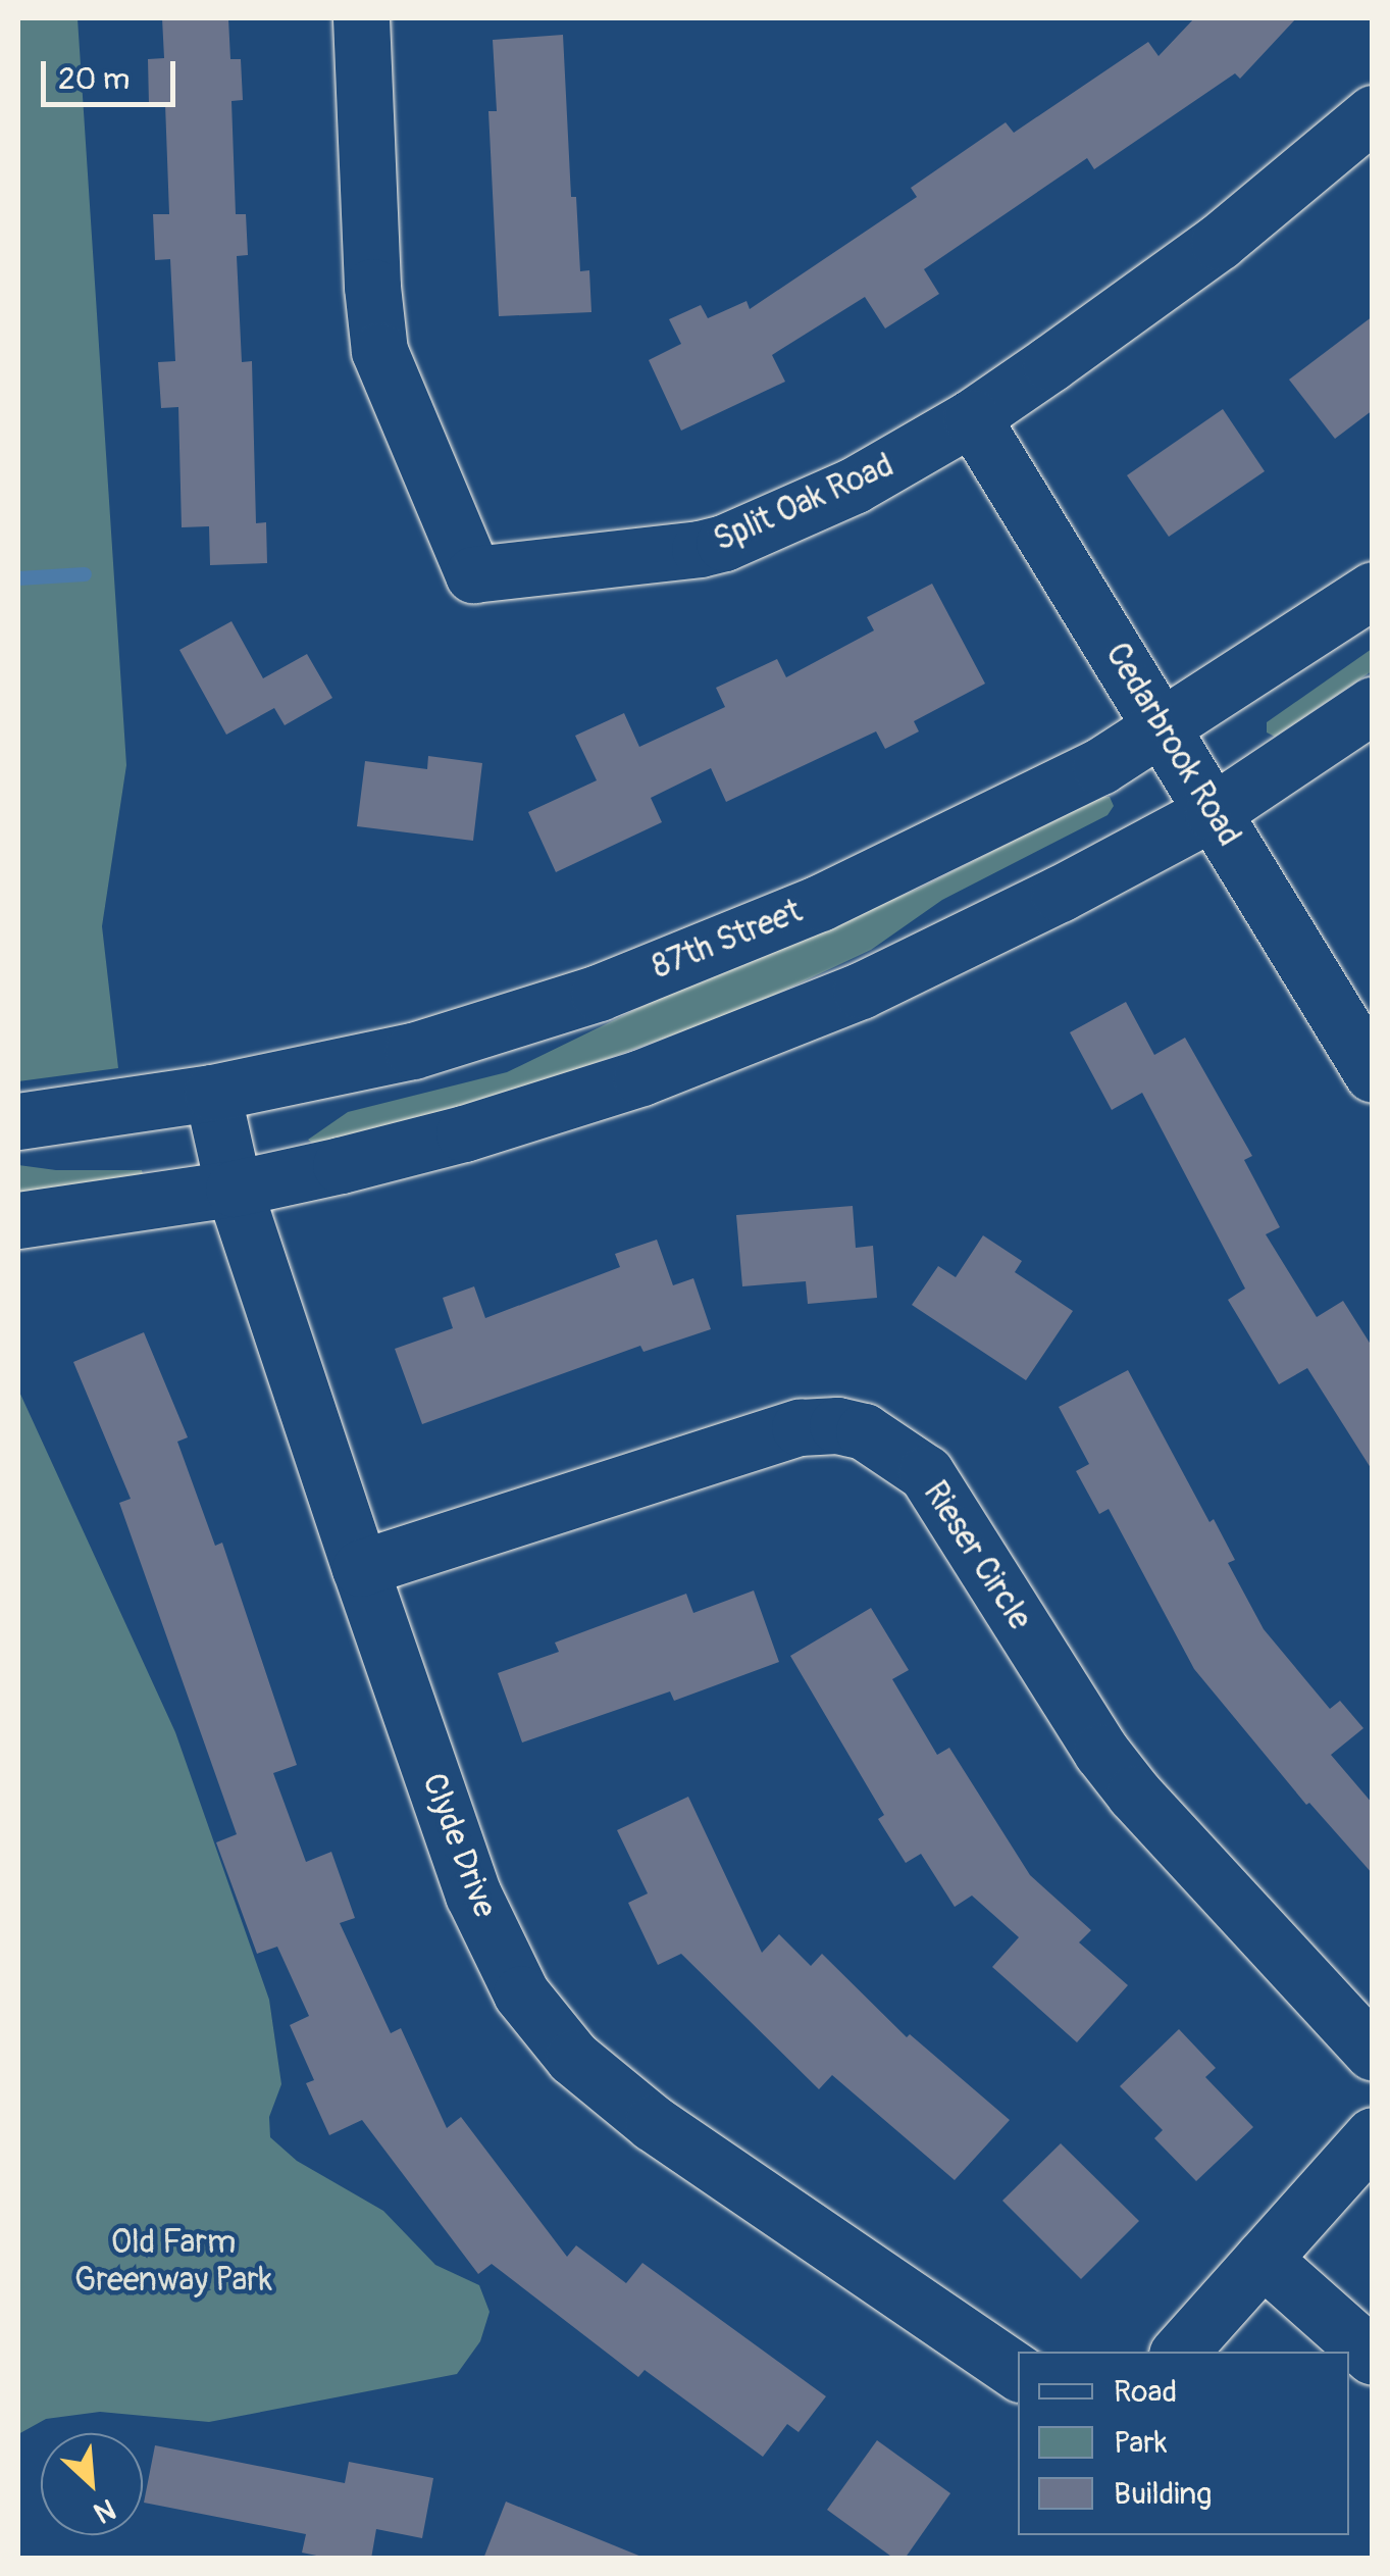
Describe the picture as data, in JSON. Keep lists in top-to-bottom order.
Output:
{
  "streets": {
    "street": [
      "Split Oak Road",
      "Cedarbrook Road",
      "87th Street",
      "Rieser Circle",
      "Clyde Drive"
    ]
  },
  "crossings": [
    ["Split Oak Road", "Cedarbrook Road"],
    ["Cedarbrook Road", "87th Street"],
    ["87th Street", "Clyde Drive"],
    ["Rieser Circle", "Clyde Drive"]
  ],
  "parks": ["Old Farm Greenway Park"],
  "legend": ["Road", "Park", "Building"],
  "scale_bar": "20 m",
  "north": "bottom right"
}
